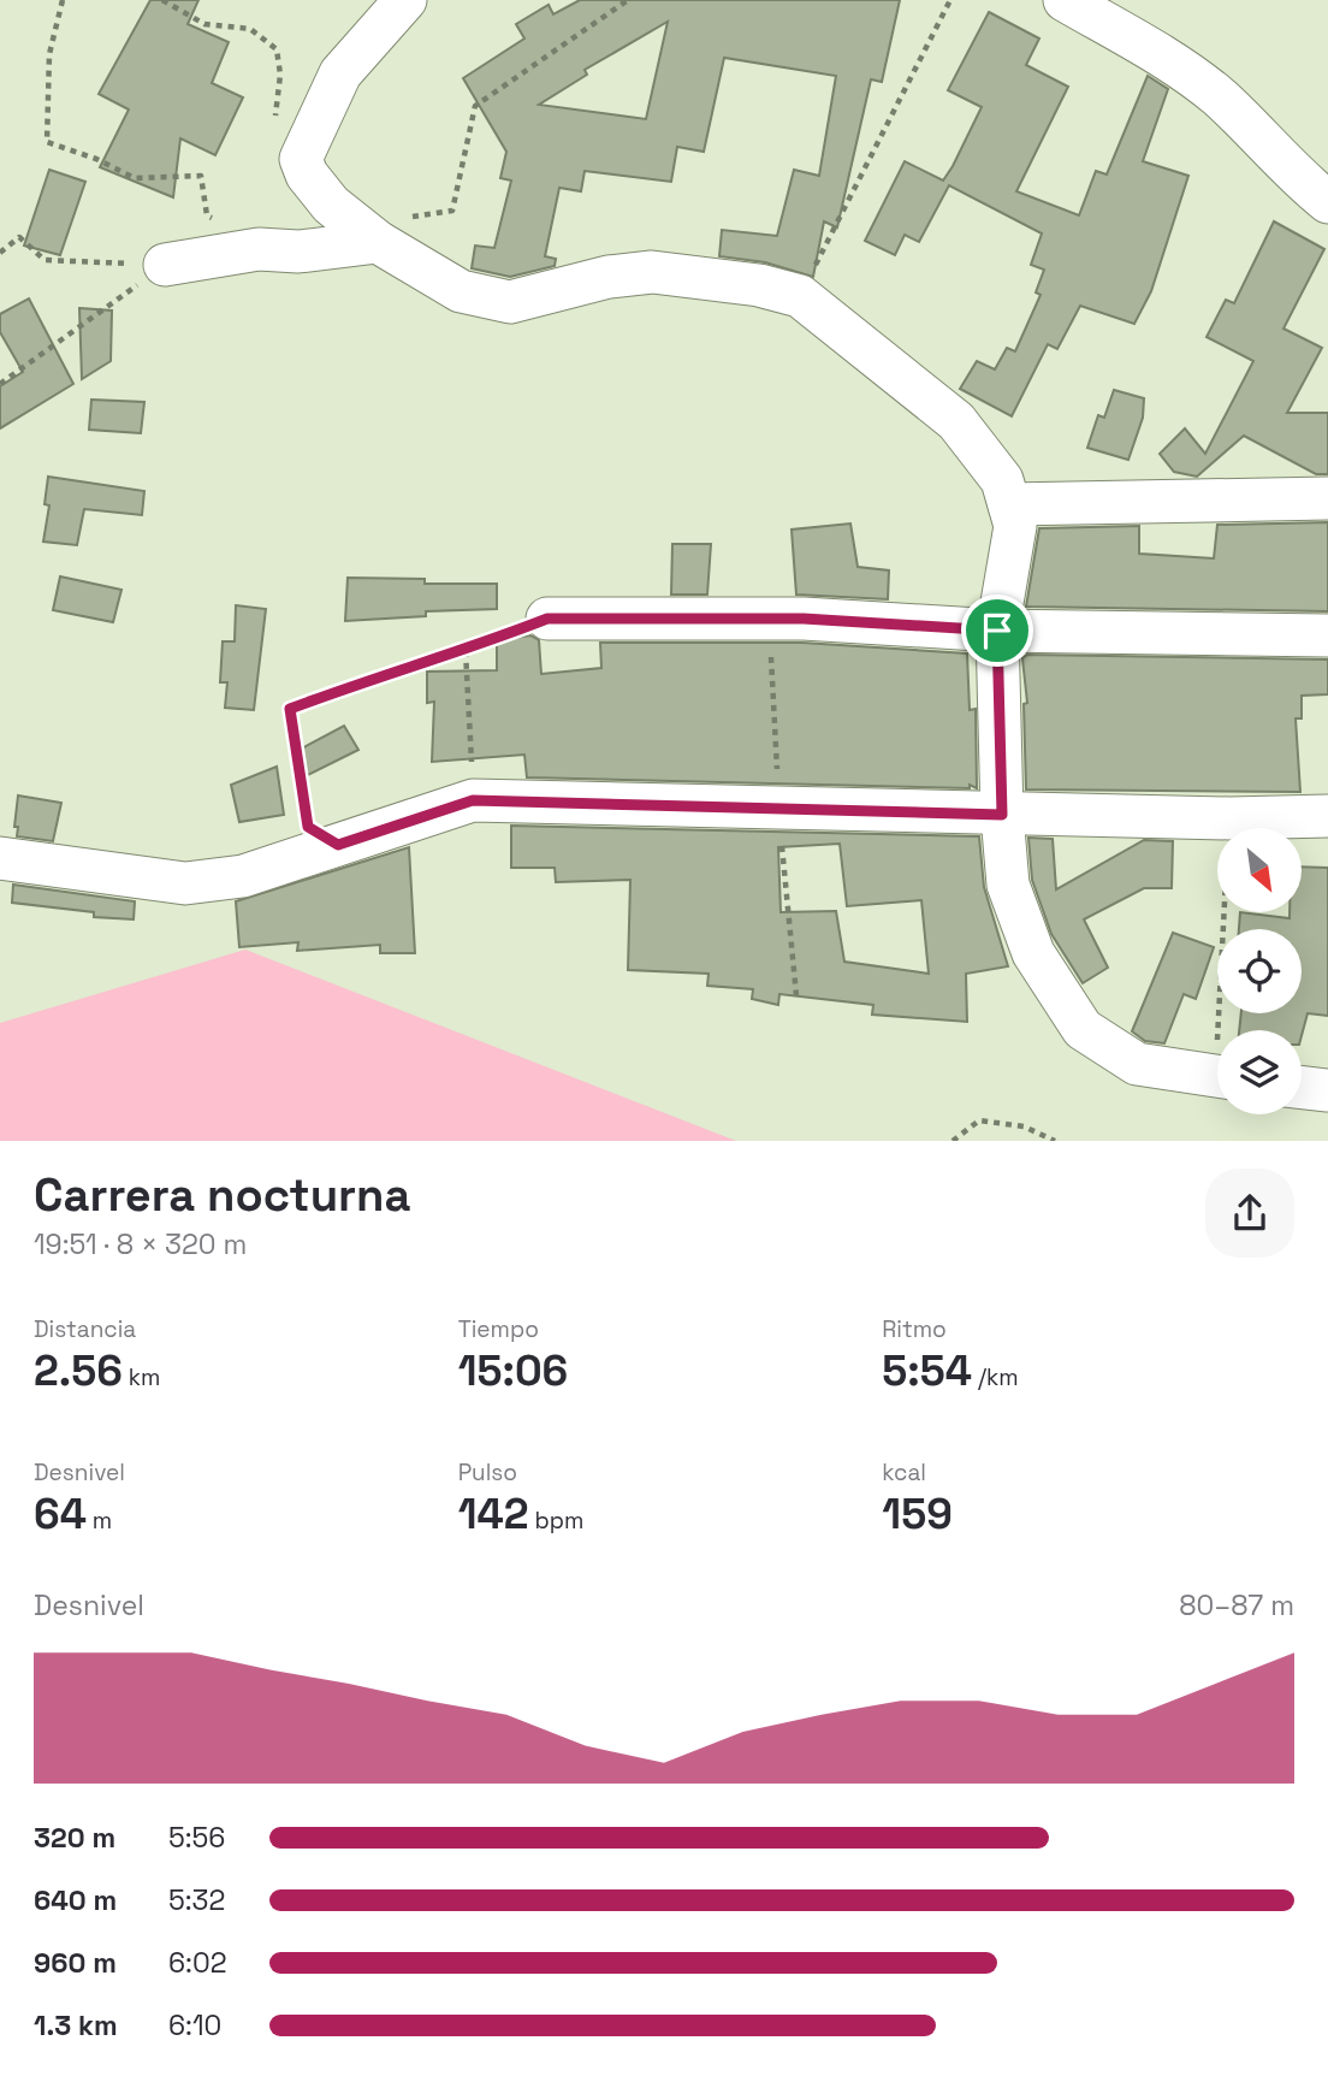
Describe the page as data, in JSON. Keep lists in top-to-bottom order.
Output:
{
  "north": "bottom right",
  "page": {
    "heading": ["Carrera nocturna", "19:51 · 8 × 320 m"],
    "stats": [
      ["Distancia", "2.56 km"],
      ["Tiempo", "15:06"],
      ["Ritmo", "5:54 /km"],
      ["Desnivel", "64 m"],
      ["Pulso", "142 bpm"],
      ["kcal", "159"]
    ],
    "chart": ["Desnivel", "80–87 m"],
    "list": [
      {
        "name": "320 m",
        "note": "5:56"
      },
      {
        "name": "640 m",
        "note": "5:32"
      },
      {
        "name": "960 m",
        "note": "6:02"
      },
      {
        "name": "1.3 km",
        "note": "6:10"
      }
    ]
  }
}
